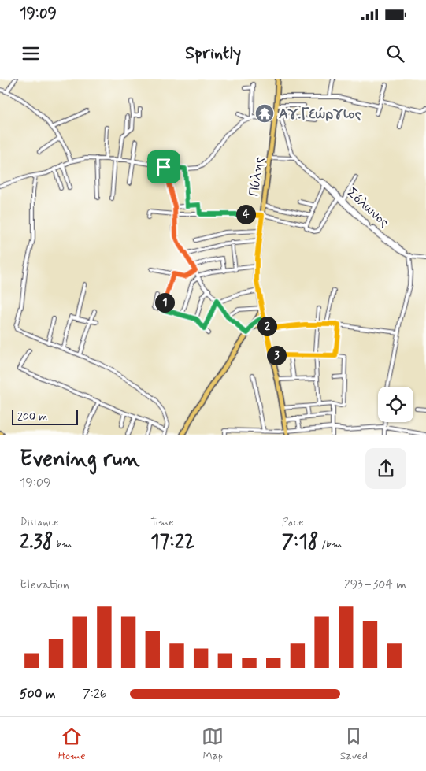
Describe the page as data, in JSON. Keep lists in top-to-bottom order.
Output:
{
  "streets": {
    "main road": ["Πύλης"],
    "street": ["Σόλωνος"]
  },
  "places": {
    "temple": ["Αγ.Γεώργιος"]
  },
  "scale_bar": "200 m",
  "page": {
    "status": "19:09",
    "header": "Sprintly",
    "pins": [
      "4",
      "1",
      "2",
      "3"
    ],
    "scale": "200 m",
    "heading": ["Evening run", "19:09"],
    "stats": [
      ["Distance", "2.38 km"],
      ["Time", "17:22"],
      ["Pace", "7:18 /km"]
    ],
    "chart": ["Elevation", "293–304 m"],
    "list": [
      {
        "name": "500 m",
        "note": "7:26"
      }
    ],
    "tabs": ["Home", "Map", "Saved"]
  }
}
